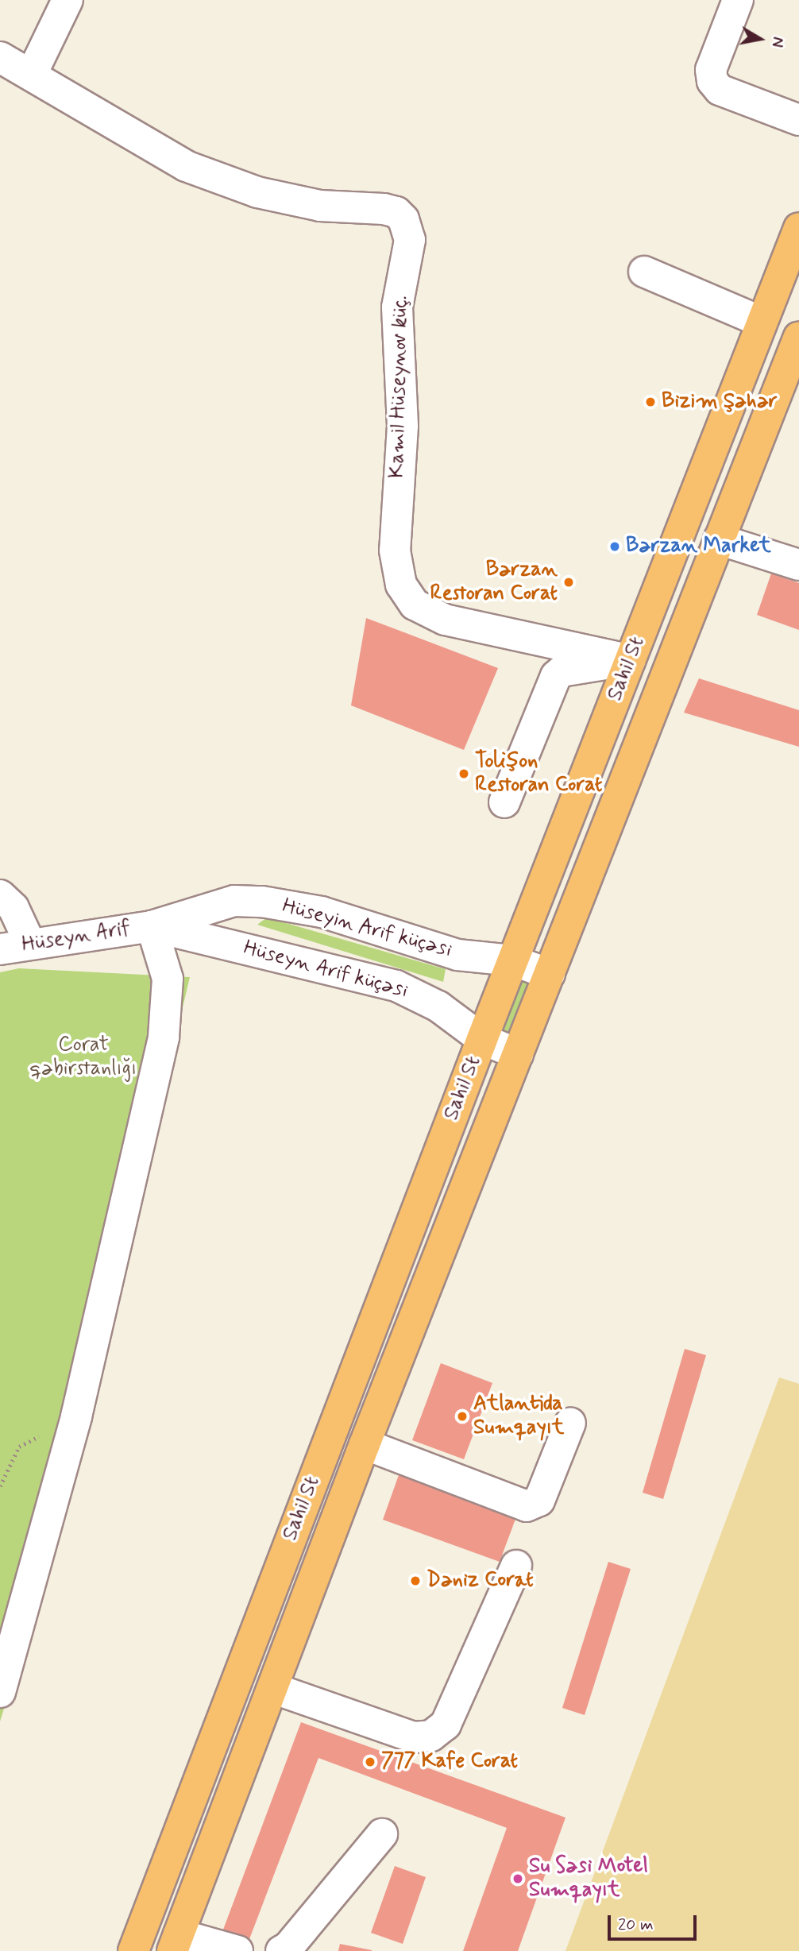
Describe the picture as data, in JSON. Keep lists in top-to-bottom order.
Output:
{
  "streets": {
    "main road": ["Sahil St"],
    "street": [
      "Kamil Hüseynov küç.",
      "Hüseyin Arif küçəsi",
      "Hüseyn Arif",
      "Hüseyn Arif küçəsi"
    ]
  },
  "crossings": [
    ["Kamil Hüseynov küç.", "Sahil St"],
    ["Sahil St", "Hüseyin Arif küçəsi"],
    ["Sahil St", "Hüseyn Arif küçəsi"],
    ["Hüseyin Arif küçəsi", "Hüseyn Arif"],
    ["Hüseyin Arif küçəsi", "Hüseyn Arif küçəsi"],
    ["Hüseyn Arif", "Hüseyn Arif küçəsi"]
  ],
  "parks": ["Corat qəbirstanlığı"],
  "places": [
    "Bizim Şəhər",
    "Bərzan Market",
    "Bərzan Restoran Corat",
    "Tolişon Restoran Corat",
    "Atlantida Sumqayıt",
    "Dəniz Corat",
    "777 Kafe Corat",
    "Su Səsi Motel Sumqayıt"
  ],
  "scale_bar": "20 m",
  "north": "right"
}
